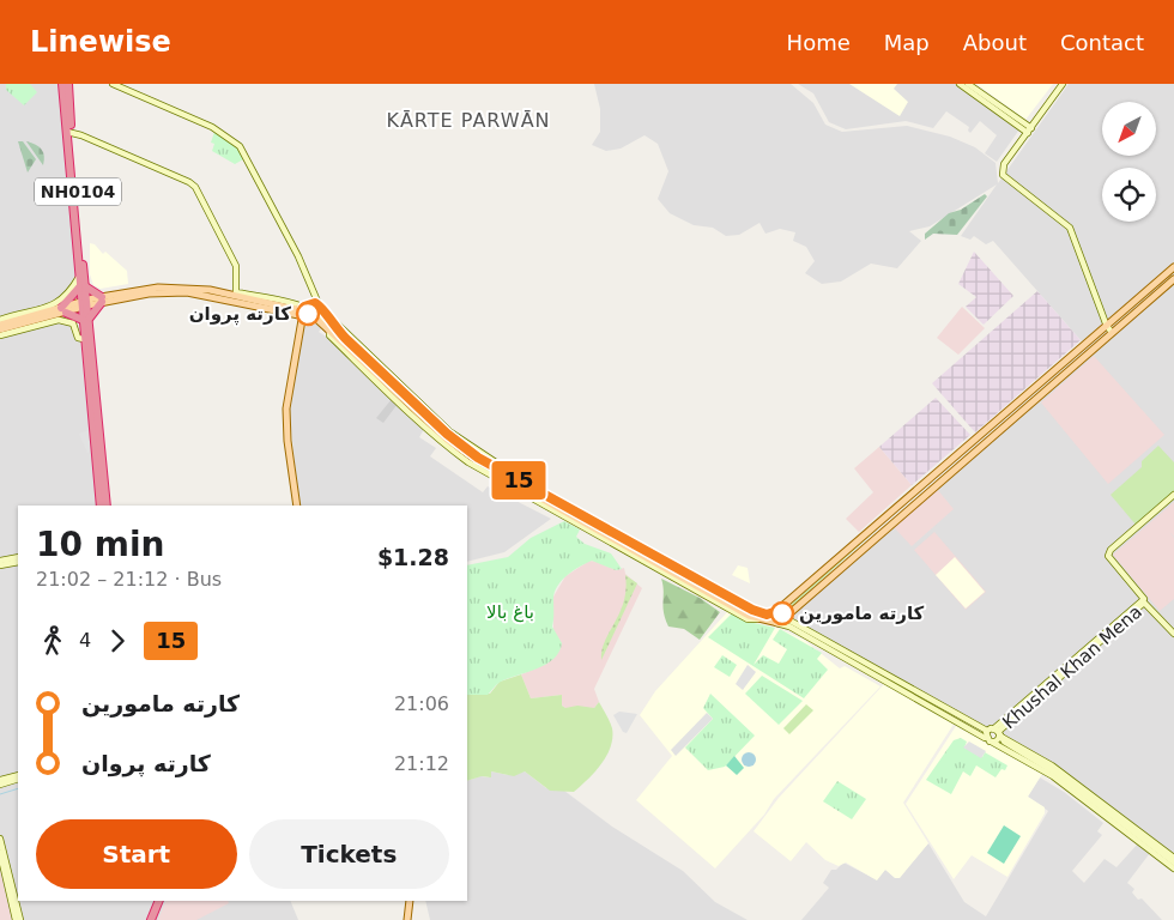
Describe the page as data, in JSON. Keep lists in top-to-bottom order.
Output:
{
  "streets": {
    "highway": ["NH0104"],
    "street": ["Khushal Khan Mena"]
  },
  "districts": ["KĀRTE PARWĀN"],
  "parks": ["باغ بالا"],
  "places": ["کارته پروان", "کارته مامورین"],
  "lines": ["bus line 15"],
  "north": "bottom left",
  "page": {
    "header": "Linewise",
    "nav": [
      "Home",
      "Map",
      "About",
      "Contact"
    ],
    "on_map": "15",
    "heading": ["10 min", "21:02 – 21:12 · Bus", "$1.28"],
    "legs": ["4", "15"],
    "list": [
      {
        "name": "کارته مامورین",
        "value": "21:06"
      },
      {
        "name": "کارته پروان",
        "value": "21:12"
      }
    ],
    "buttons": ["Start", "Tickets"]
  }
}
